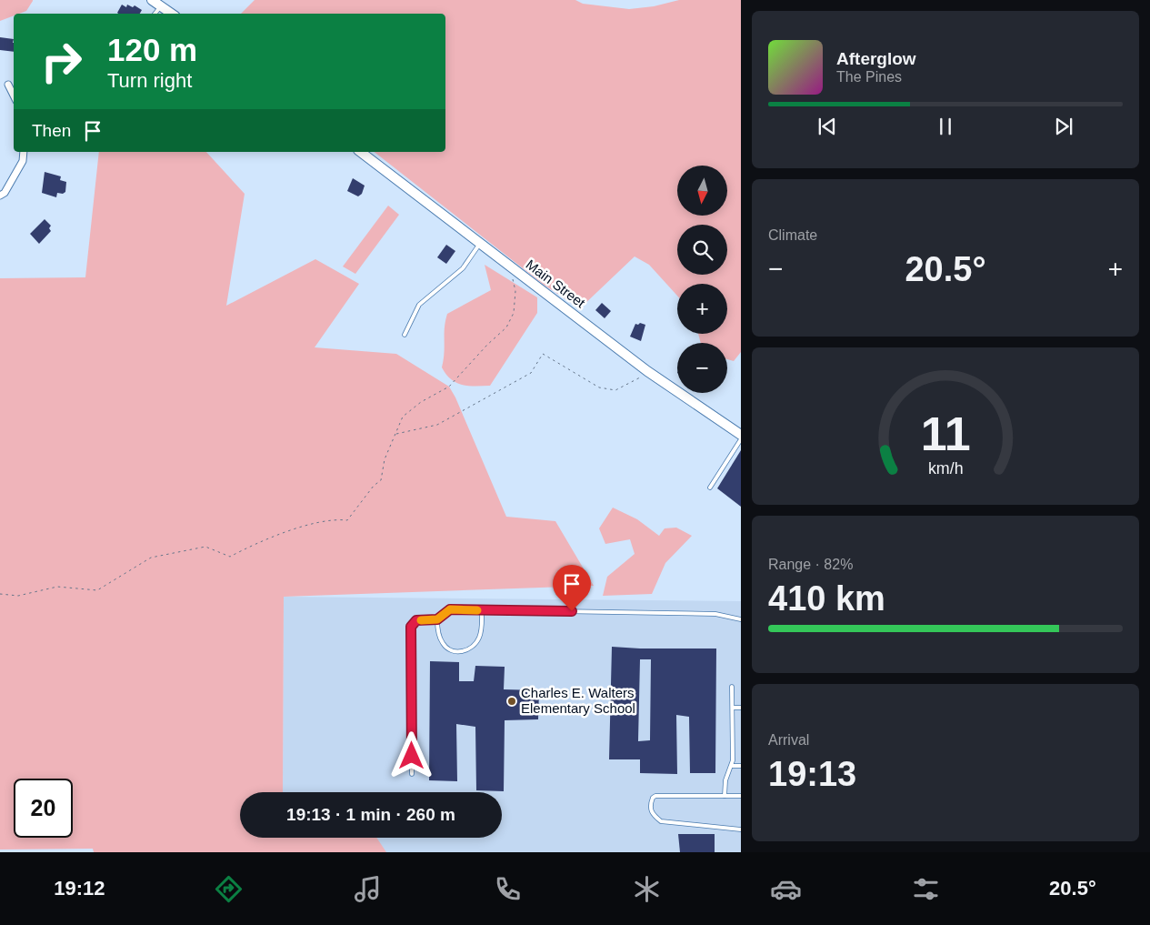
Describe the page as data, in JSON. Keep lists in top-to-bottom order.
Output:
{
  "streets": {
    "main road": ["Main Street"]
  },
  "places": ["Charles E. Walters Elementary School"],
  "north": "bottom",
  "page": {
    "turn": ["120 m", "Turn right"],
    "song": ["Afterglow", "The Pines"],
    "then": "Then",
    "map_buttons": ["+", "−"],
    "tile": [
      "Climate",
      ["Range · 82%", "410 km"],
      ["Arrival", "19:13"]
    ],
    "heat": ["−", "20.5°", "+"],
    "limit": "20",
    "trip": "19:13 · 1 min · 260 m",
    "tabs": ["19:12", "20.5°"],
    "gauge": ["11", "km/h"]
  }
}
